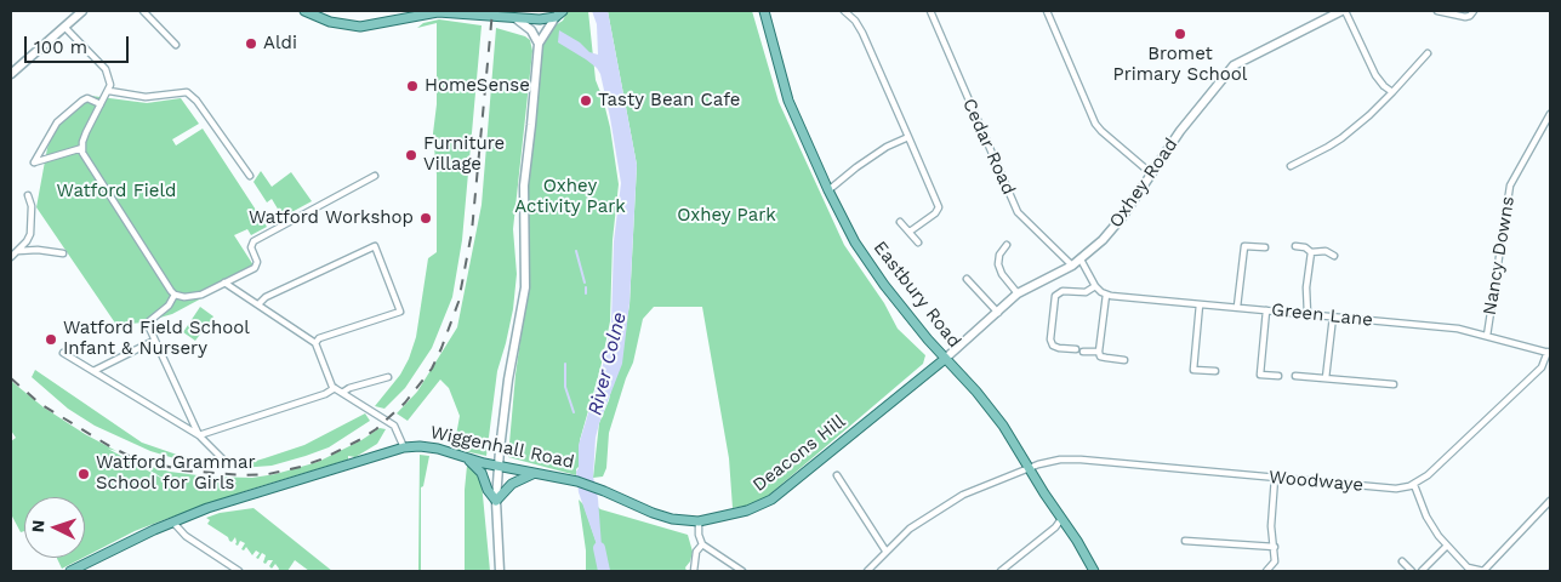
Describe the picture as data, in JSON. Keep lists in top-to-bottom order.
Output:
{
  "streets": {
    "main road": ["Eastbury Road", "Wiggenhall Road", "Deacons Hill"],
    "street": [
      "Cedar Road",
      "Oxhey Road",
      "Nancy Downs",
      "Green Lane",
      "Woodwaye"
    ]
  },
  "crossings": [
    ["Cedar Road", "Oxhey Road"],
    ["Oxhey Road", "Eastbury Road"],
    ["Oxhey Road", "Deacons Hill"],
    ["Nancy Downs", "Green Lane"],
    ["Eastbury Road", "Deacons Hill"],
    ["Eastbury Road", "Woodwaye"],
    ["Wiggenhall Road", "Deacons Hill"]
  ],
  "water": ["River Colne"],
  "parks": ["Oxhey Activity Park", "Watford Field", "Oxhey Park"],
  "places": [
    "Bromet Primary School",
    "Aldi",
    "HomeSense",
    "Tasty Bean Cafe",
    "Furniture Village",
    "Watford Workshop",
    "Watford Field School Infant & Nursery",
    "Watford Grammar School for Girls"
  ],
  "scale_bar": "100 m",
  "north": "left"
}
